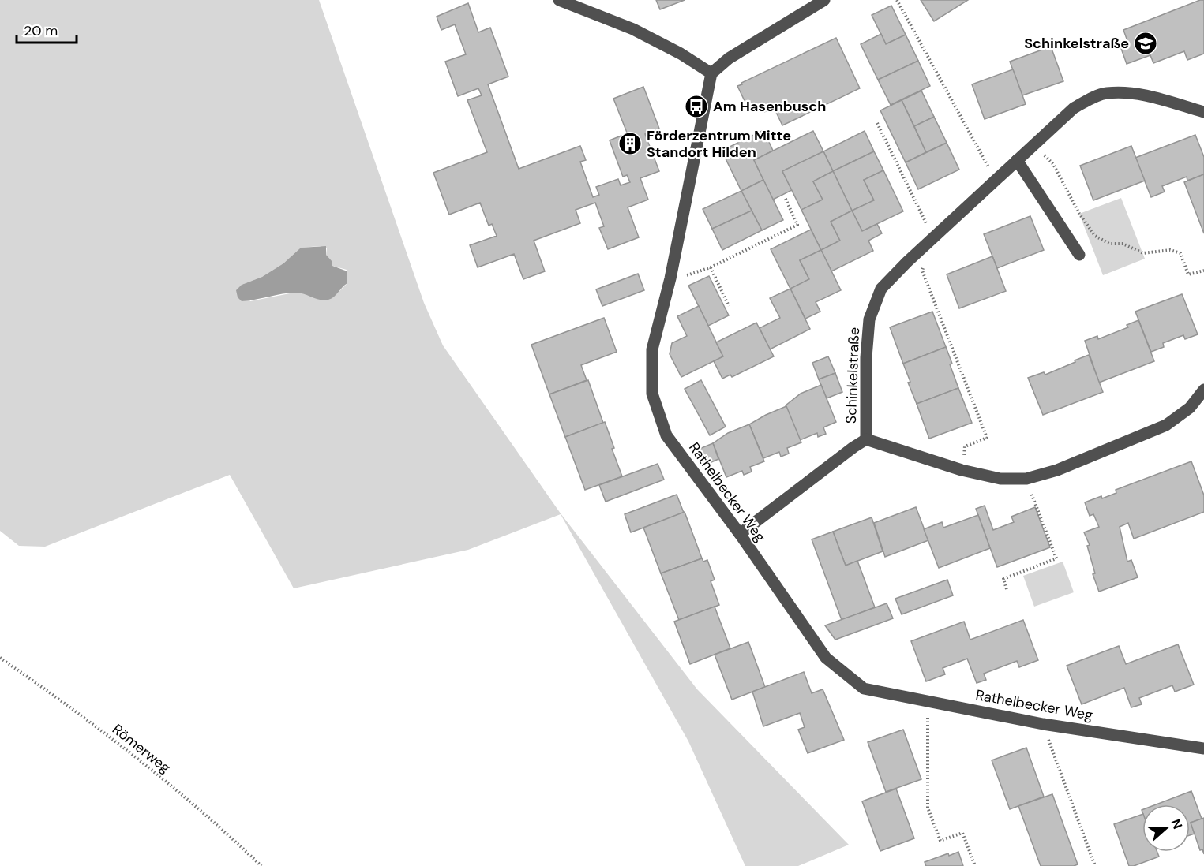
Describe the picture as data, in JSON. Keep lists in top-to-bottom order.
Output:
{
  "streets": {
    "street": ["Schinkelstraße", "Rathelbecker Weg"],
    "path": ["Römerweg"]
  },
  "crossings": [
    ["Schinkelstraße", "Rathelbecker Weg"]
  ],
  "places": {
    "school or university": ["Schinkelstraße"],
    "bus stop": ["Am Hasenbusch"],
    "building": ["Förderzentrum Mitte Standort Hilden"]
  },
  "scale_bar": "20 m",
  "north": "right"
}
